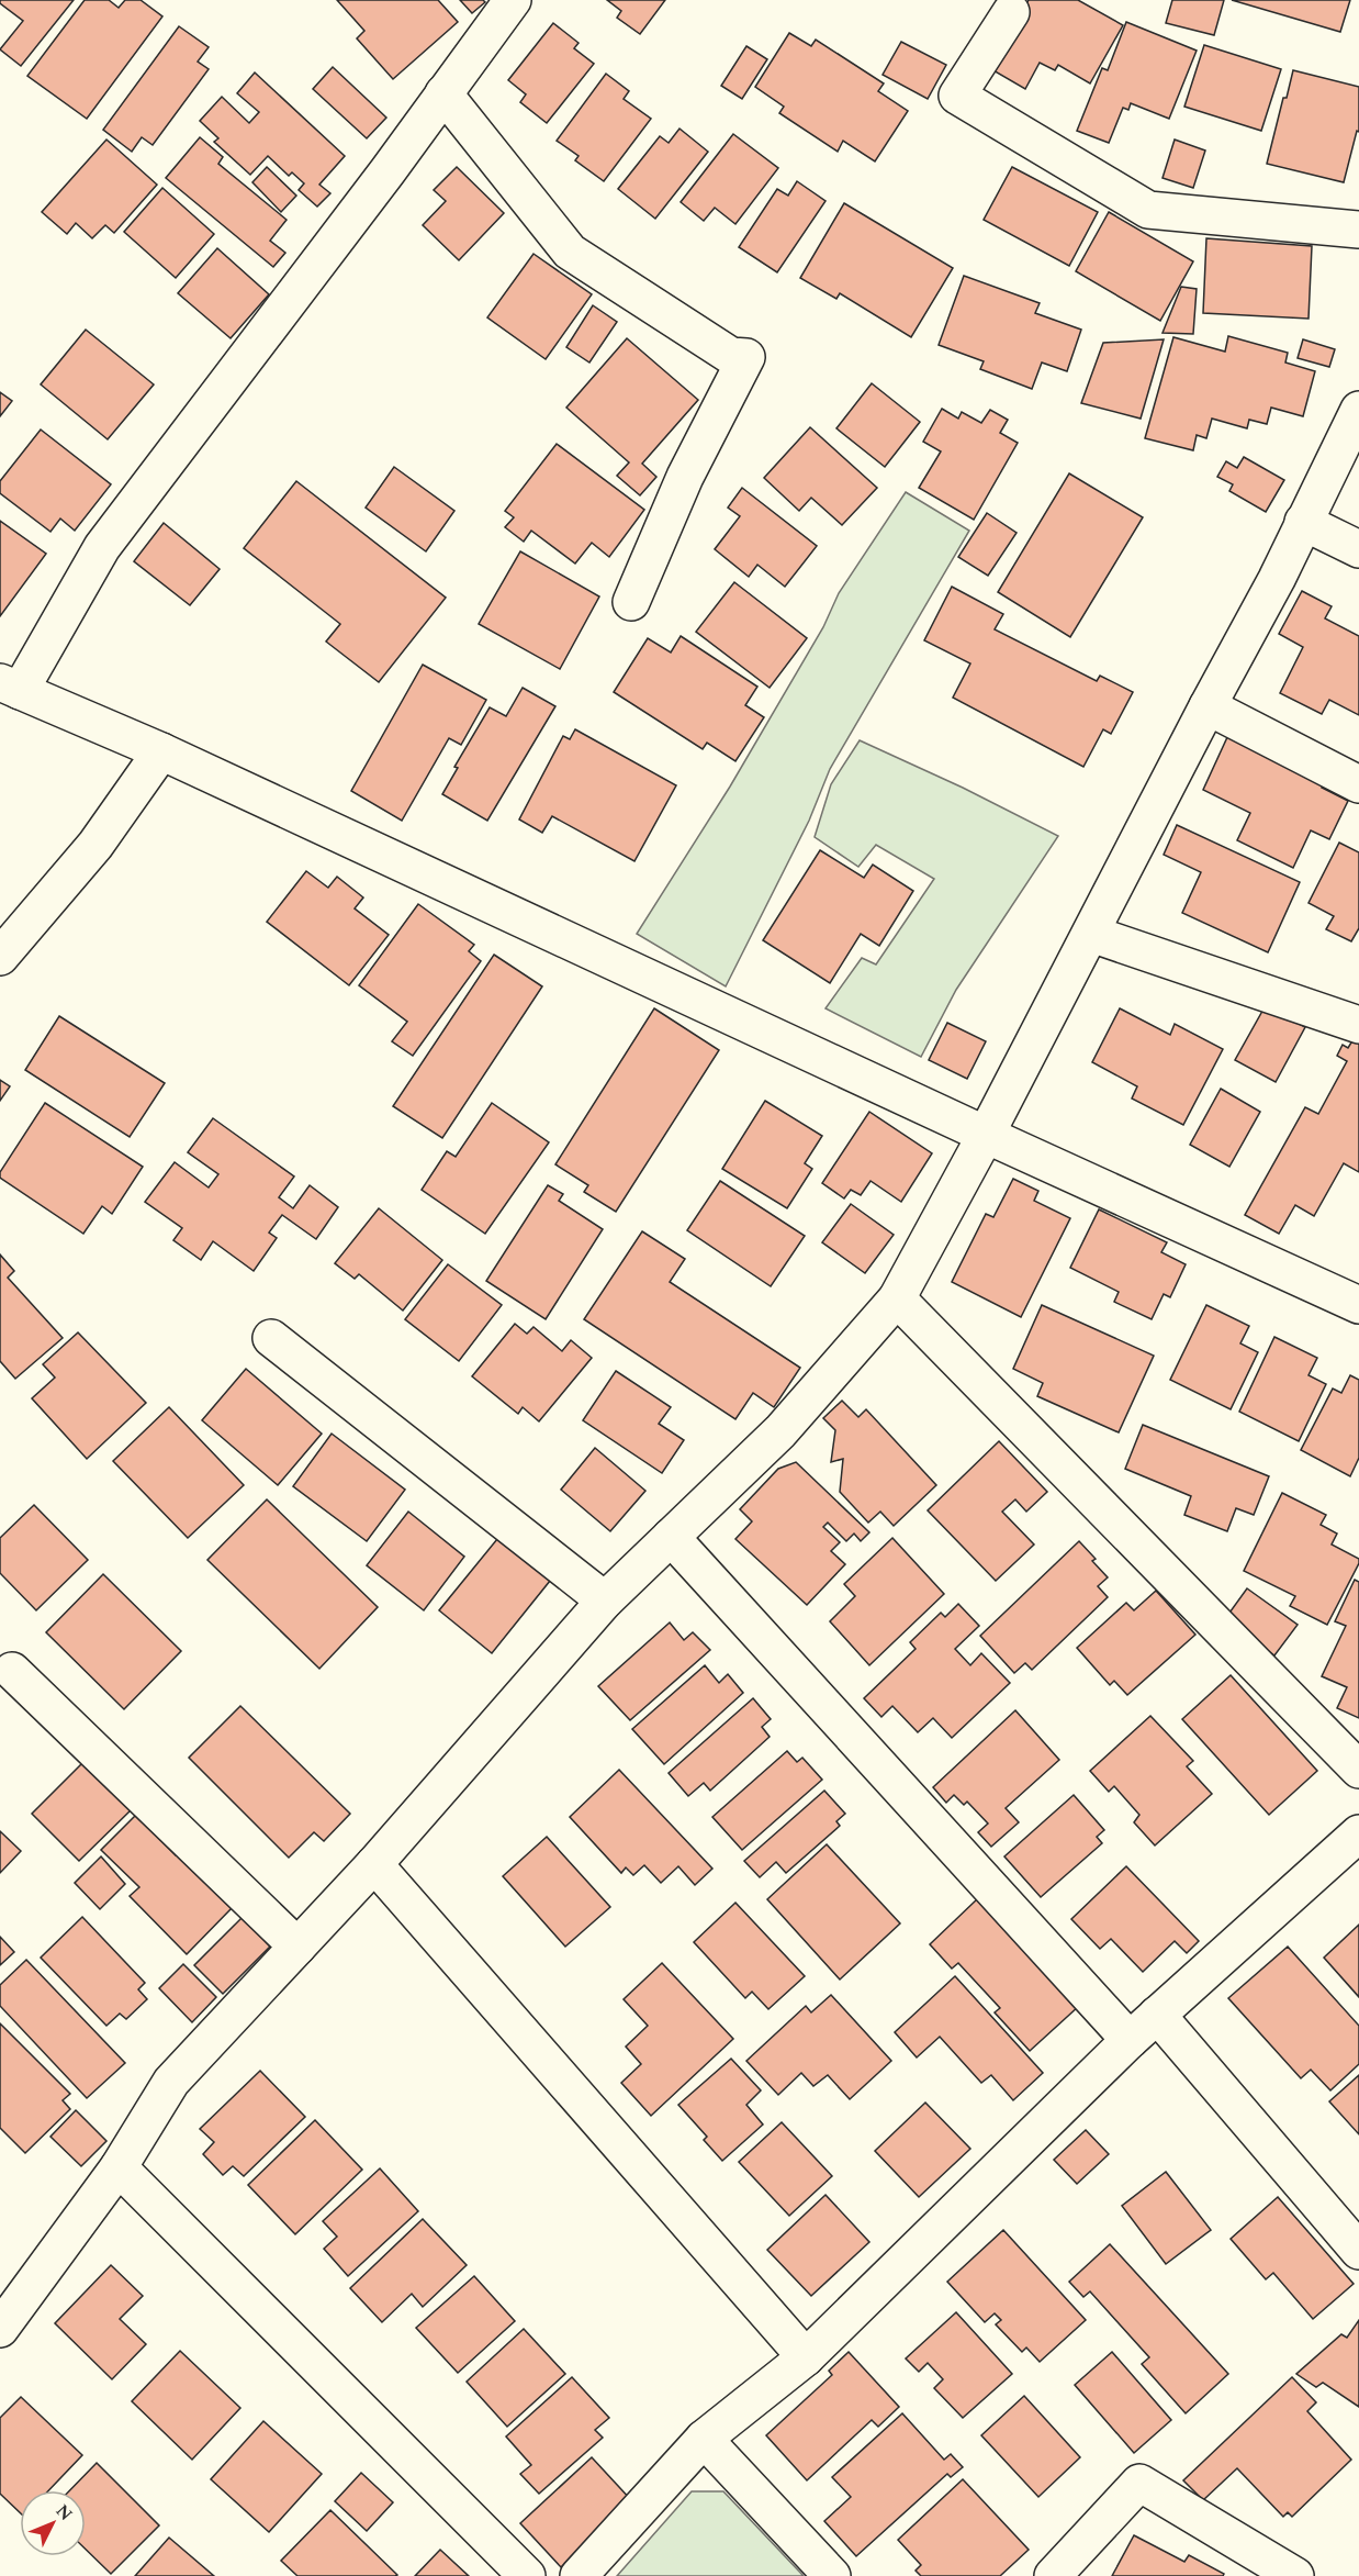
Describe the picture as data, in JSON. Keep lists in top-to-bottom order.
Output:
{
  "north": "top right"
}
